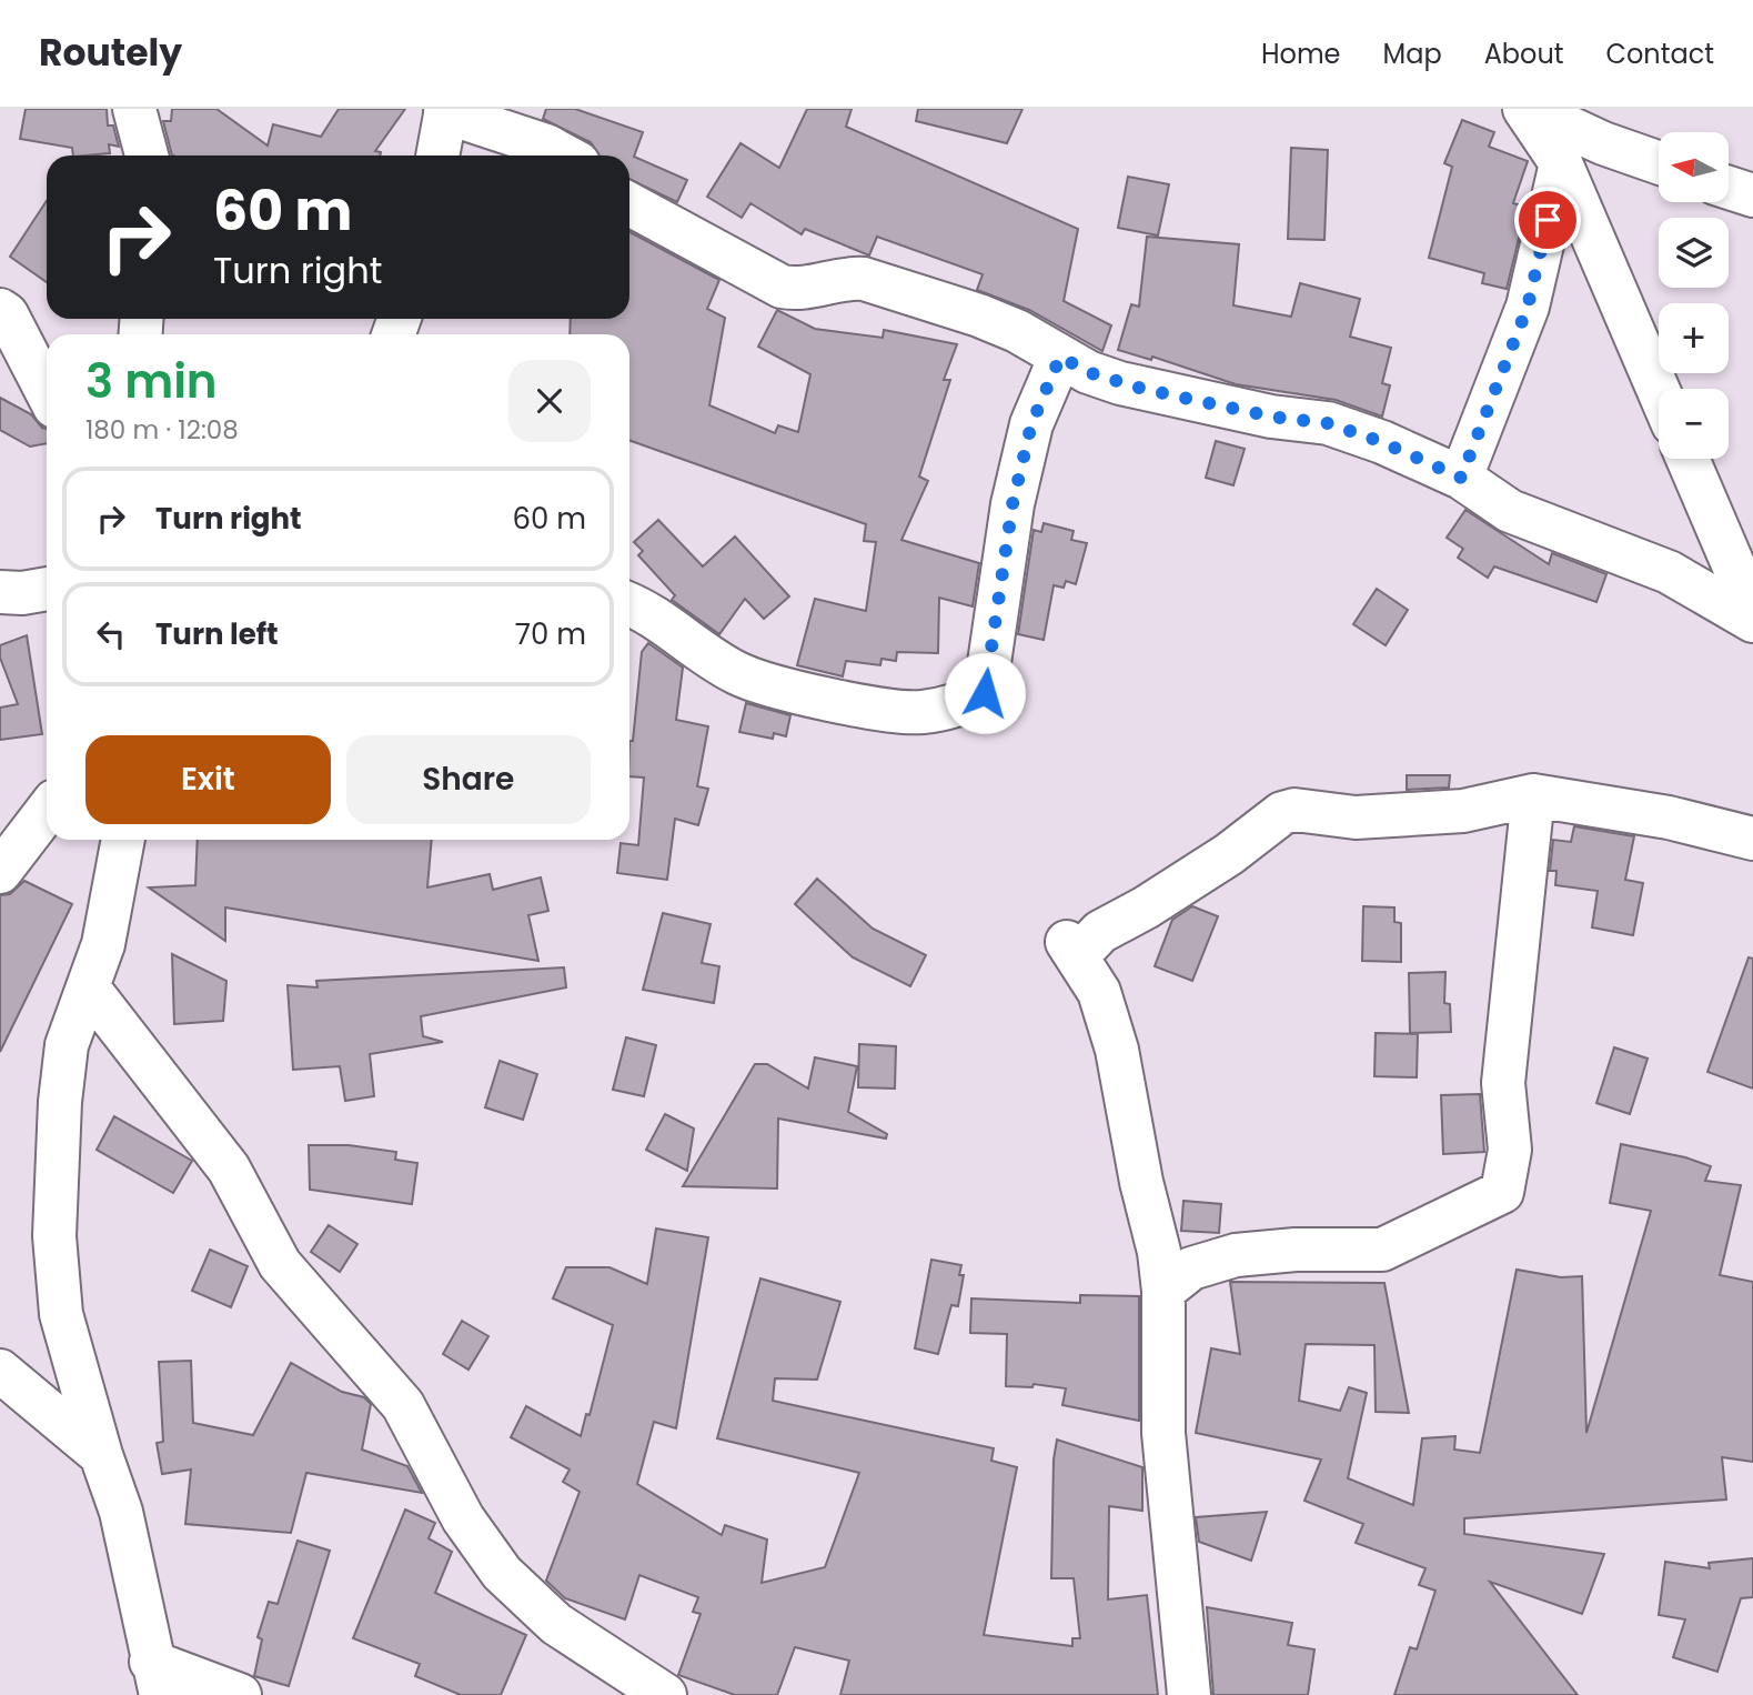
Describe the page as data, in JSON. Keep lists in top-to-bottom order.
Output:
{
  "north": "left",
  "page": {
    "header": "Routely",
    "nav": [
      "Home",
      "Map",
      "About",
      "Contact"
    ],
    "map_buttons": ["+", "−"],
    "turn": ["60 m", "Turn right"],
    "heading": ["3 min", "180 m · 12:08"],
    "list": [
      {
        "name": "Turn right",
        "value": "60 m"
      },
      {
        "name": "Turn left",
        "value": "70 m"
      }
    ],
    "buttons": ["Exit", "Share"]
  }
}
